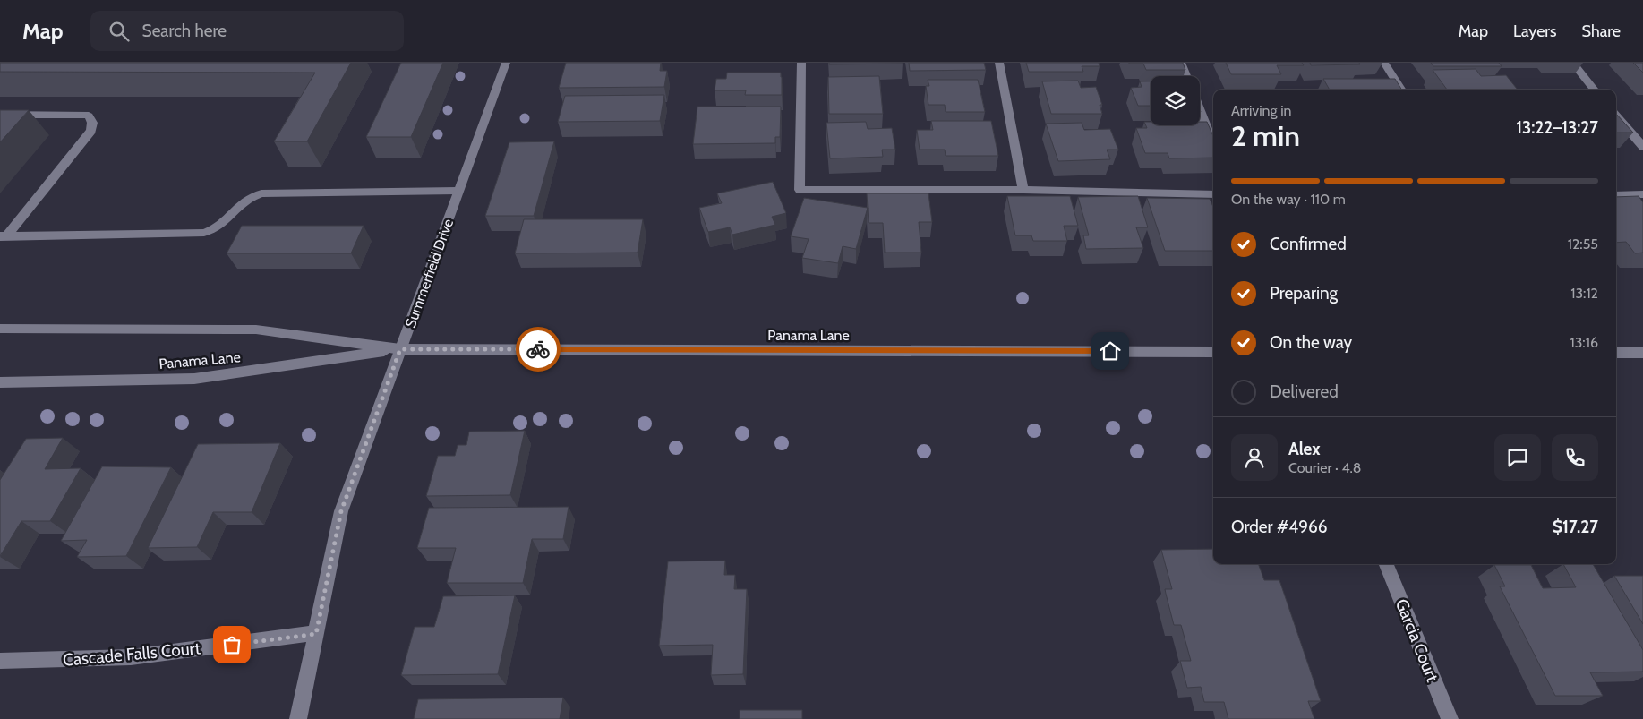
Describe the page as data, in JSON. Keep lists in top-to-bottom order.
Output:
{
  "streets": {
    "main road": [
      "Summerfield Drive",
      "Panama Lane",
      "Garcia Court",
      "Cascade Falls Court"
    ]
  },
  "crossings": [
    ["Summerfield Drive", "Panama Lane"],
    ["Summerfield Drive", "Cascade Falls Court"]
  ],
  "page": {
    "header": "Map",
    "search": "Search here",
    "nav": ["Map", "Layers", "Share"],
    "heading": ["2 min", "Arriving in", "13:22–13:27"],
    "panel": [
      "Alex",
      "Courier · 4.8",
      "Order #4966",
      "$17.27"
    ],
    "bar": "On the way · 110 m",
    "list": [
      ["Confirmed", "12:55"],
      ["Preparing", "13:12"],
      ["On the way", "13:16"],
      "Delivered"
    ]
  }
}
